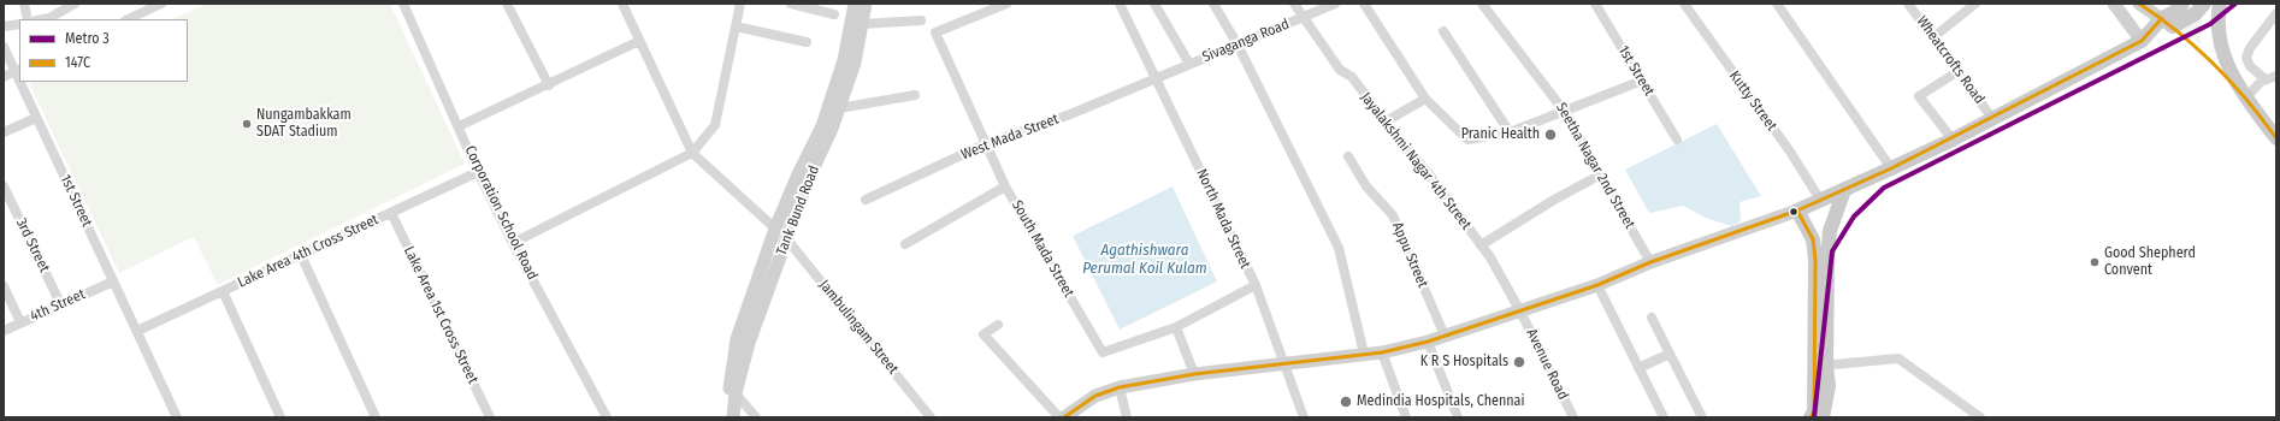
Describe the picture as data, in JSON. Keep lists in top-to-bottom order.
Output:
{
  "streets": {
    "main road": ["Tank Bund Road"],
    "street": [
      "Sivaganga Road",
      "Wheatcrofts Road",
      "1st Street",
      "Kutty Street",
      "West Mada Street",
      "Jayalakshmi Nagar 4th Street",
      "Seetha Nagar 2nd Street",
      "Corporation School Road",
      "North Mada Street",
      "3rd Street",
      "South Mada Street",
      "Lake Area 4th Cross Street",
      "Appu Street",
      "4th Street",
      "Lake Area 1st Cross Street",
      "Jambulingam Street",
      "Avenue Road"
    ]
  },
  "crossings": [
    ["Sivaganga Road", "West Mada Street"],
    ["Sivaganga Road", "Jayalakshmi Nagar 4th Street"],
    ["Sivaganga Road", "North Mada Street"],
    ["1st Street", "Lake Area 4th Cross Street"],
    ["1st Street", "4th Street"],
    ["West Mada Street", "North Mada Street"],
    ["West Mada Street", "South Mada Street"],
    ["Jayalakshmi Nagar 4th Street", "Avenue Road"],
    ["Tank Bund Road", "Jambulingam Street"],
    ["Corporation School Road", "Lake Area 4th Cross Street"],
    ["3rd Street", "4th Street"],
    ["Lake Area 4th Cross Street", "Lake Area 1st Cross Street"]
  ],
  "water": ["Agathishwara Perumal Koil Kulam"],
  "places": [
    "Nungambakkam SDAT Stadium",
    "Pranic Health",
    "Good Shepherd Convent",
    "K R S Hospitals",
    "Medindia Hospitals, Chennai"
  ],
  "lines": ["metro line 3", "transit line 147C"],
  "legend": ["Metro 3", "147C"]
}
